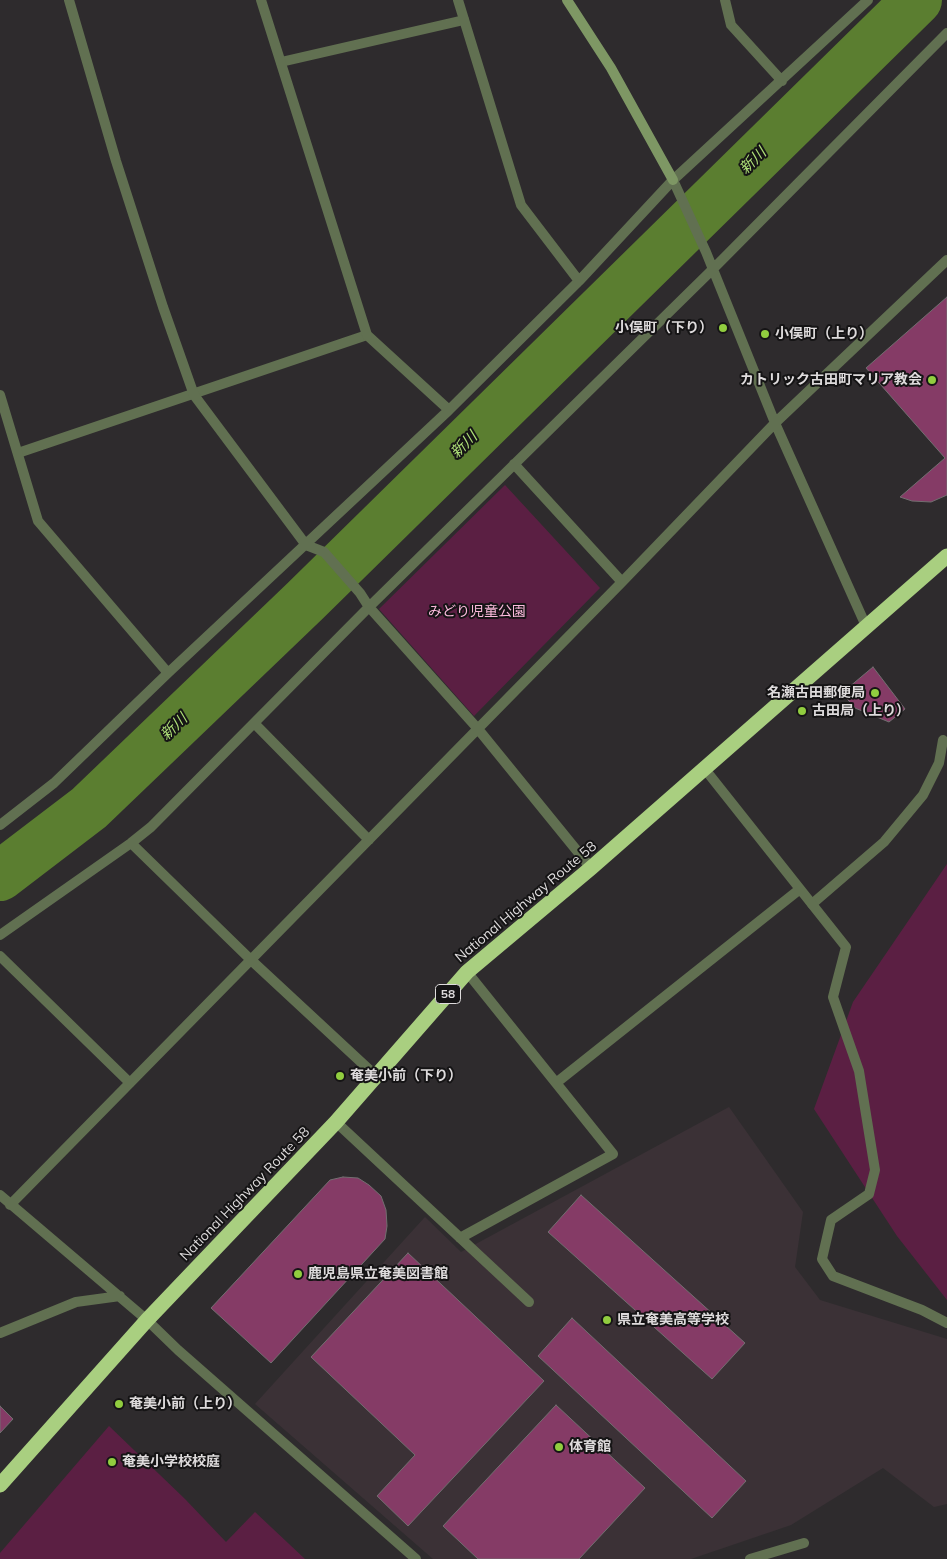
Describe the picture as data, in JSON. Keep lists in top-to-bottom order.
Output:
{
  "streets": {
    "highway": ["National Highway Route 58", "58"]
  },
  "water": ["新川"],
  "parks": ["みどり児童公園"],
  "places": [
    "小俣町（下り）",
    "小俣町（上り）",
    "カトリック古田町マリア教会",
    "名瀬古田郵便局",
    "古田局（上り）",
    "奄美小前（下り）",
    "鹿児島県立奄美図書館",
    "県立奄美高等学校",
    "奄美小前（上り）",
    "体育館",
    "奄美小学校校庭"
  ]
}
